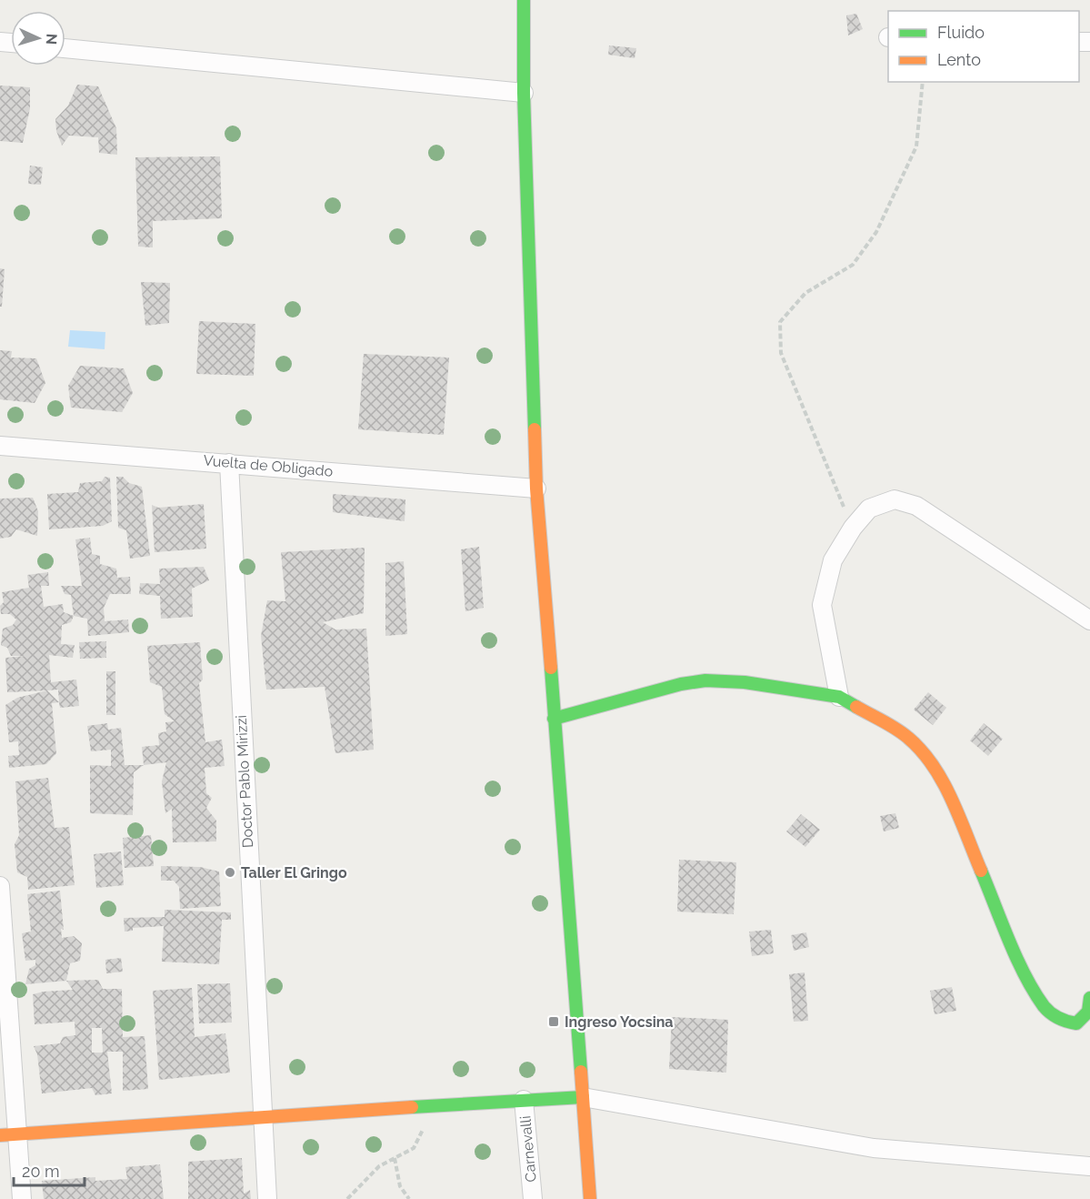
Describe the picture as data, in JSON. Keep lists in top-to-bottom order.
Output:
{
  "streets": {
    "street": ["Vuelta de Obligado", "Doctor Pablo Mirizzi", "Carnevalli"]
  },
  "crossings": [
    ["Vuelta de Obligado", "Doctor Pablo Mirizzi"]
  ],
  "places": {
    "other": ["Taller El Gringo"],
    "transit": ["Ingreso Yocsina"]
  },
  "legend": ["Fluido", "Lento"],
  "scale_bar": "20 m",
  "north": "right"
}
